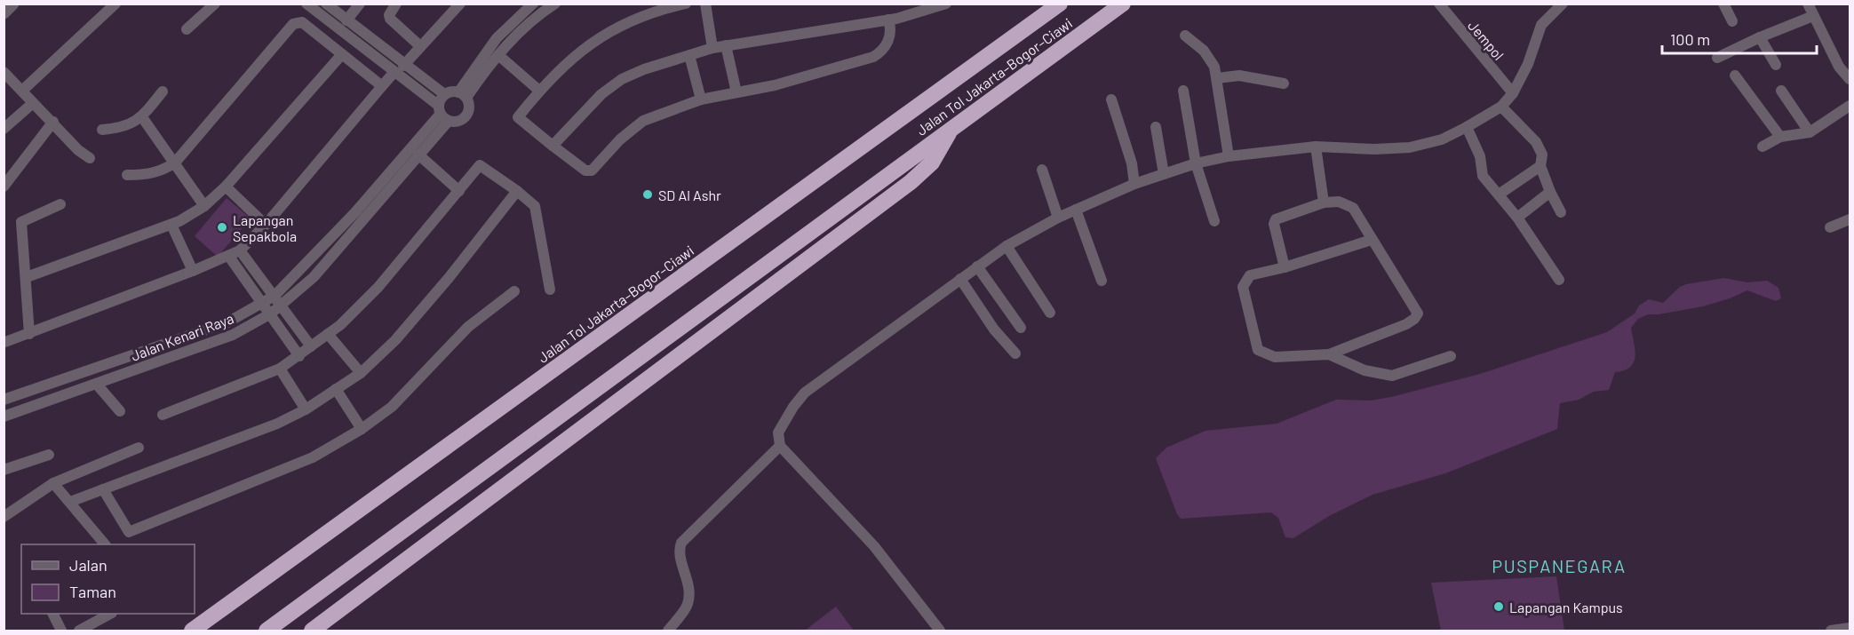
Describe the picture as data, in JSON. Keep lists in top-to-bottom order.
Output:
{
  "streets": {
    "highway": ["Jalan Tol Jakarta–Bogor–Ciawi"],
    "street": ["Jempol", "Jalan Kenari Raya"]
  },
  "districts": ["PUSPANEGARA"],
  "places": ["SD Al Ashr", "Lapangan Sepakbola", "Lapangan Kampus"],
  "legend": ["Jalan", "Taman"],
  "scale_bar": "100 m"
}
